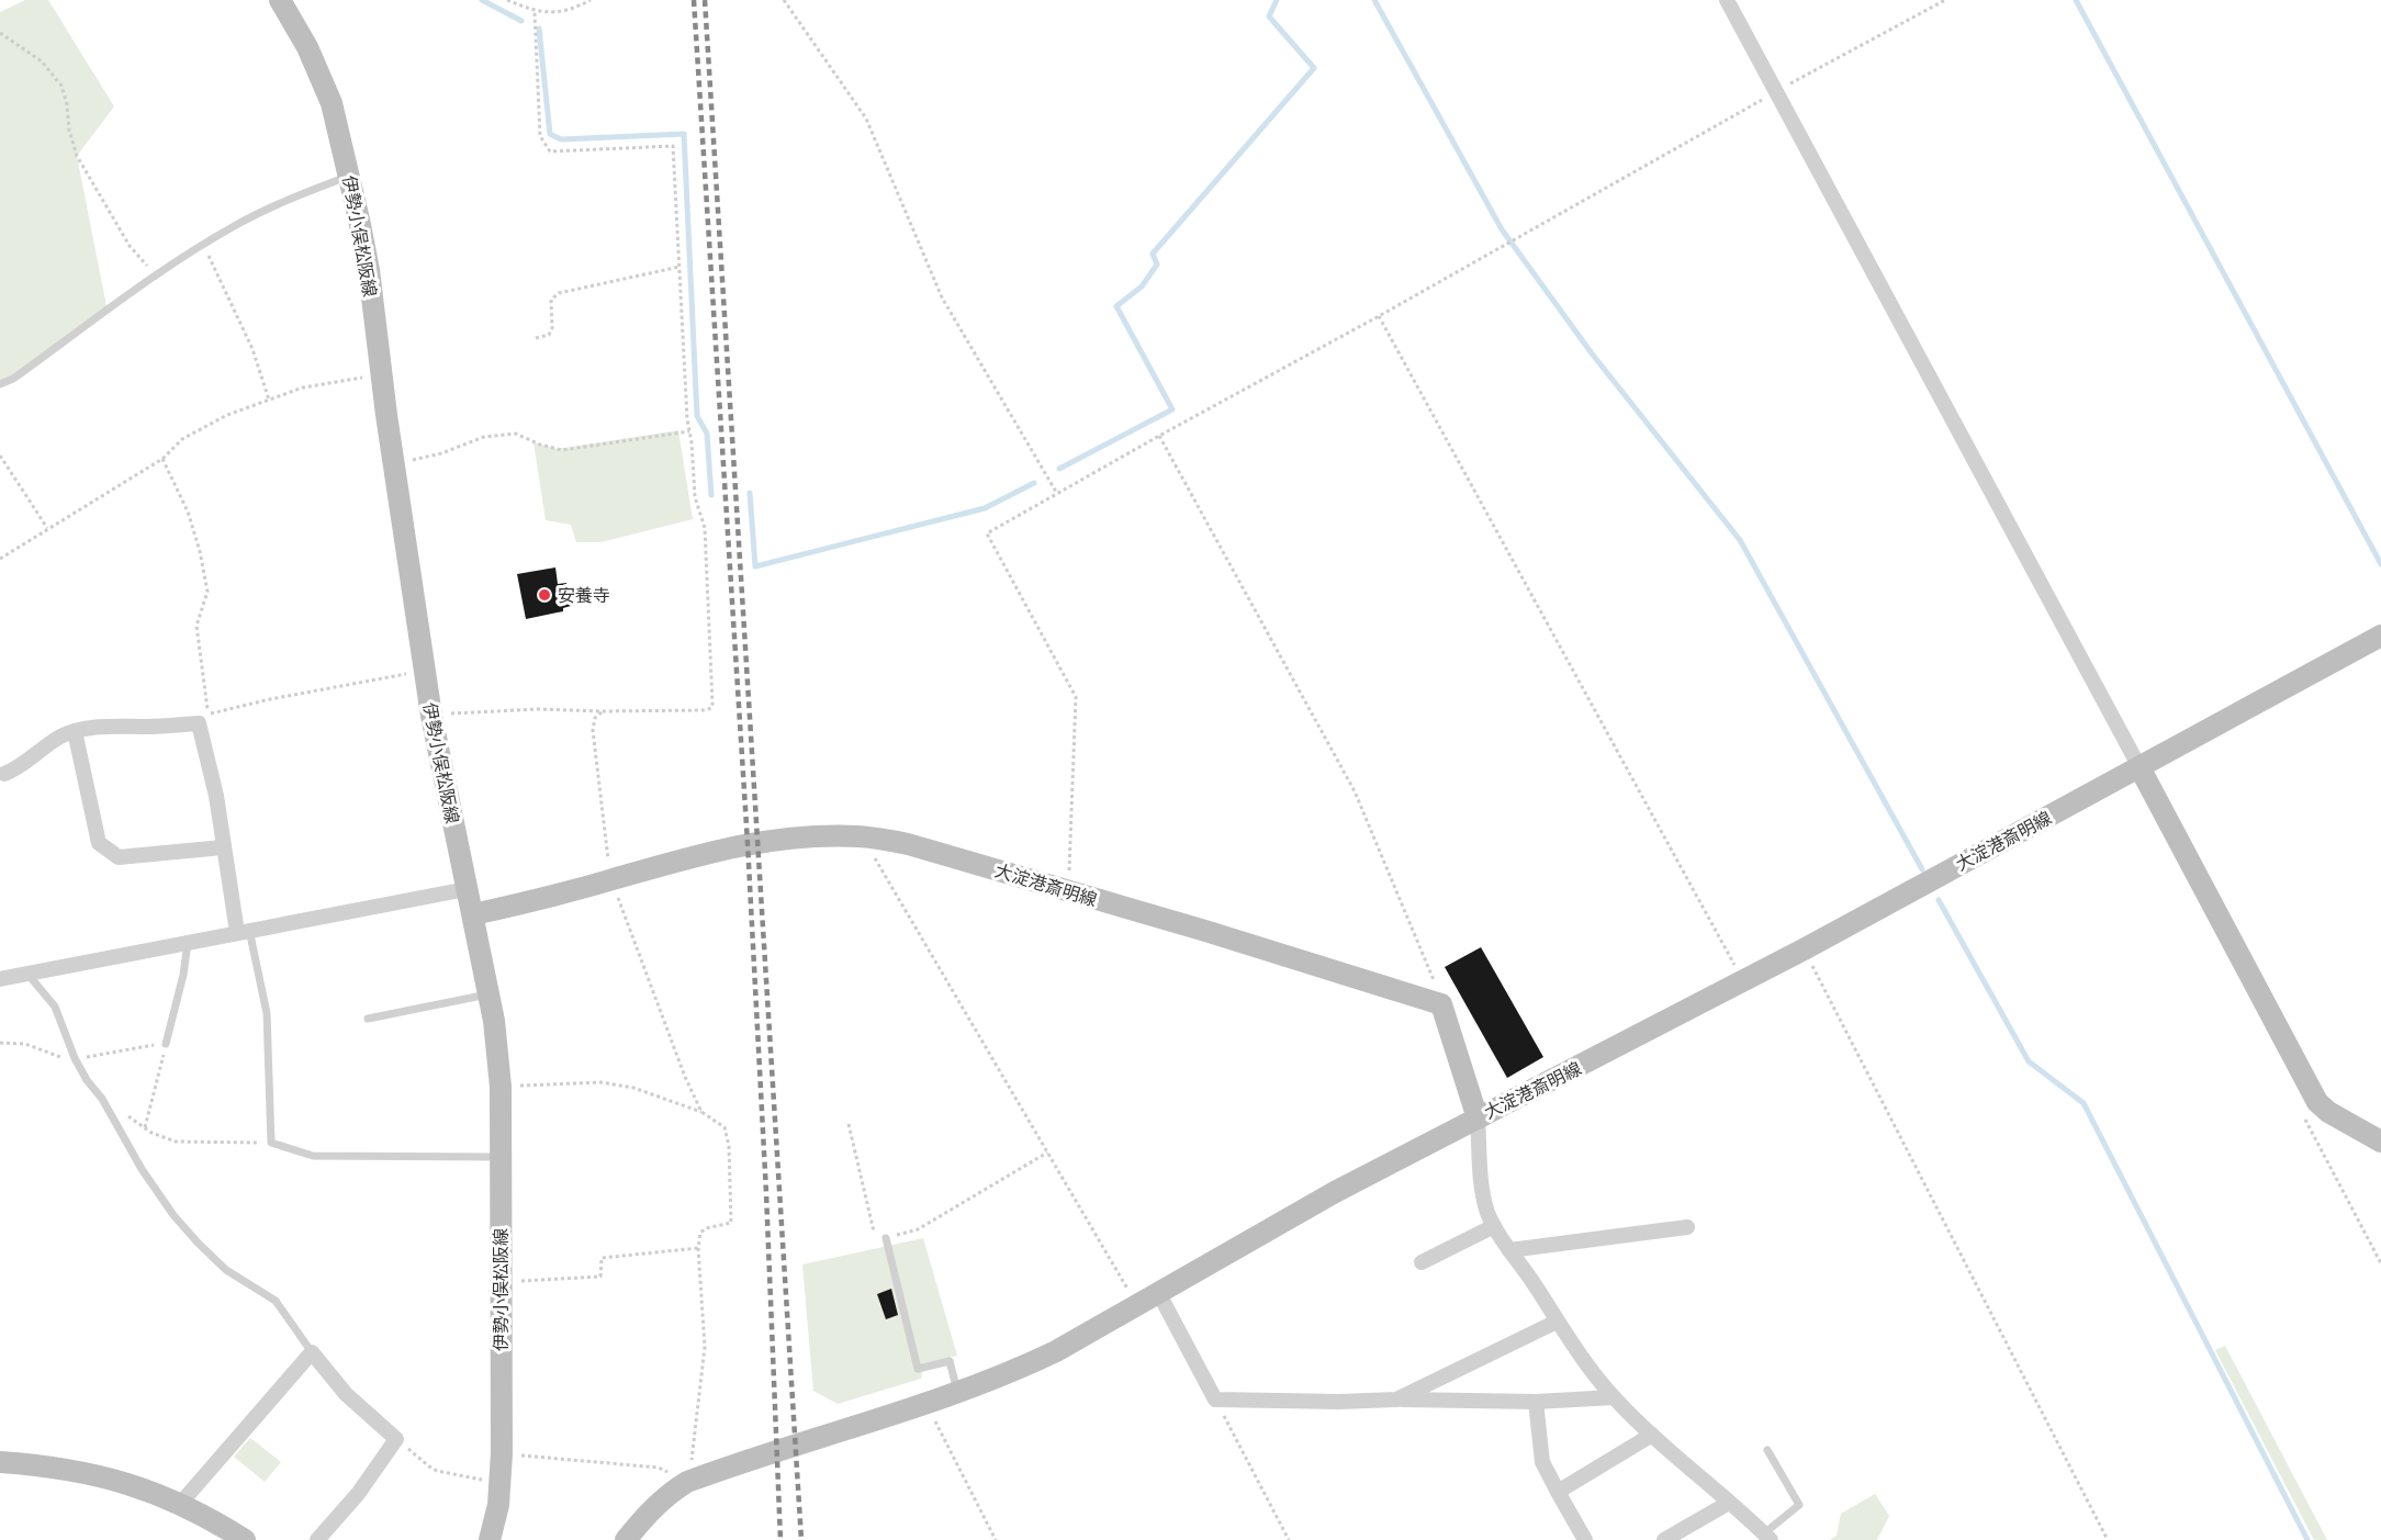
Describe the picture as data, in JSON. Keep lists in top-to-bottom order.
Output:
{
  "streets": {
    "main road": ["伊勢小俣松阪線", "大淀港斎明線"]
  },
  "crossings": [
    ["伊勢小俣松阪線", "大淀港斎明線"]
  ],
  "places": ["安養寺"]
}
